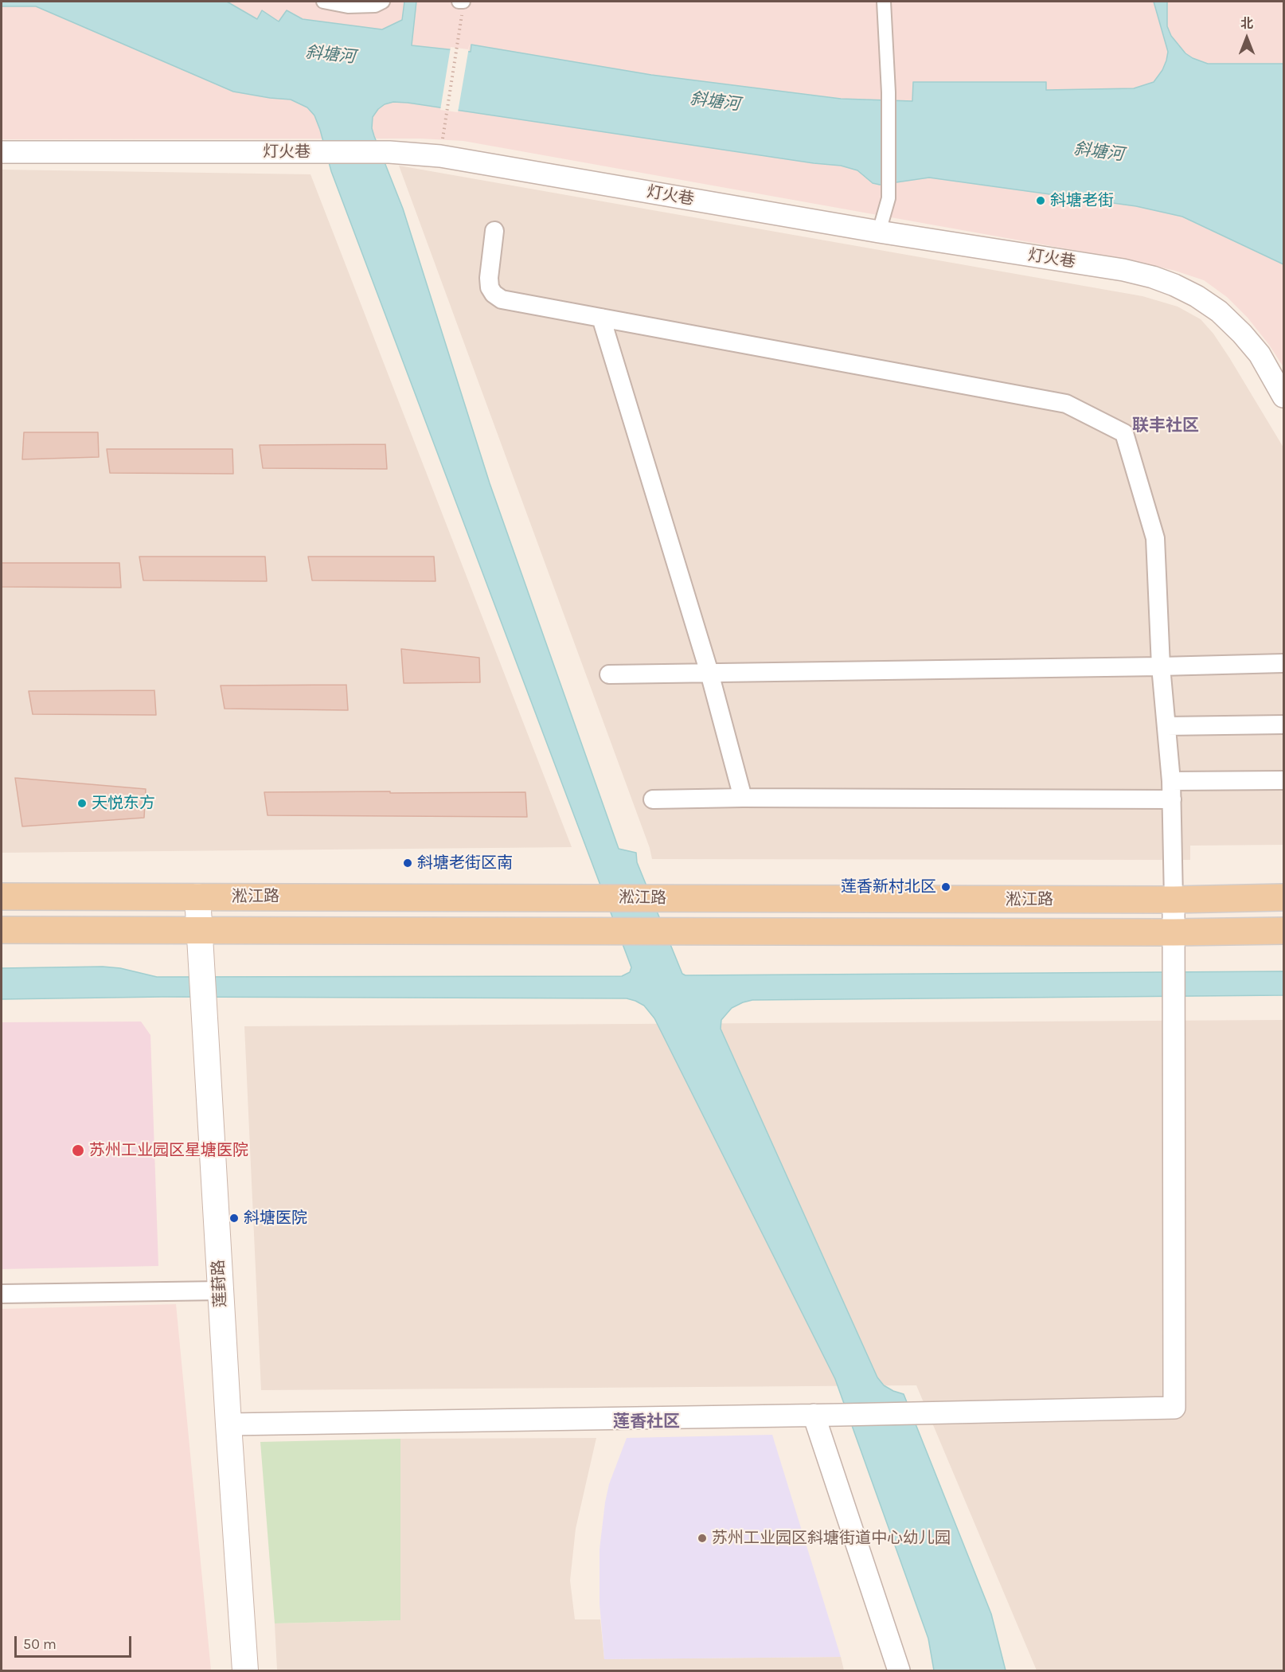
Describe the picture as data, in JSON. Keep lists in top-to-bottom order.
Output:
{
  "streets": {
    "main road": ["淞江路", "莲葑路"],
    "street": ["灯火巷"]
  },
  "crossings": [
    ["淞江路", "莲葑路"]
  ],
  "districts": ["联丰社区", "莲香社区"],
  "water": ["斜塘河"],
  "places": [
    "斜塘老街",
    "天悦东方",
    "斜塘老街区南",
    "莲香新村北区",
    "苏州工业园区星塘医院",
    "斜塘医院",
    "苏州工业园区斜塘街道中心幼儿园"
  ],
  "scale_bar": "50 m",
  "north": "top"
}
